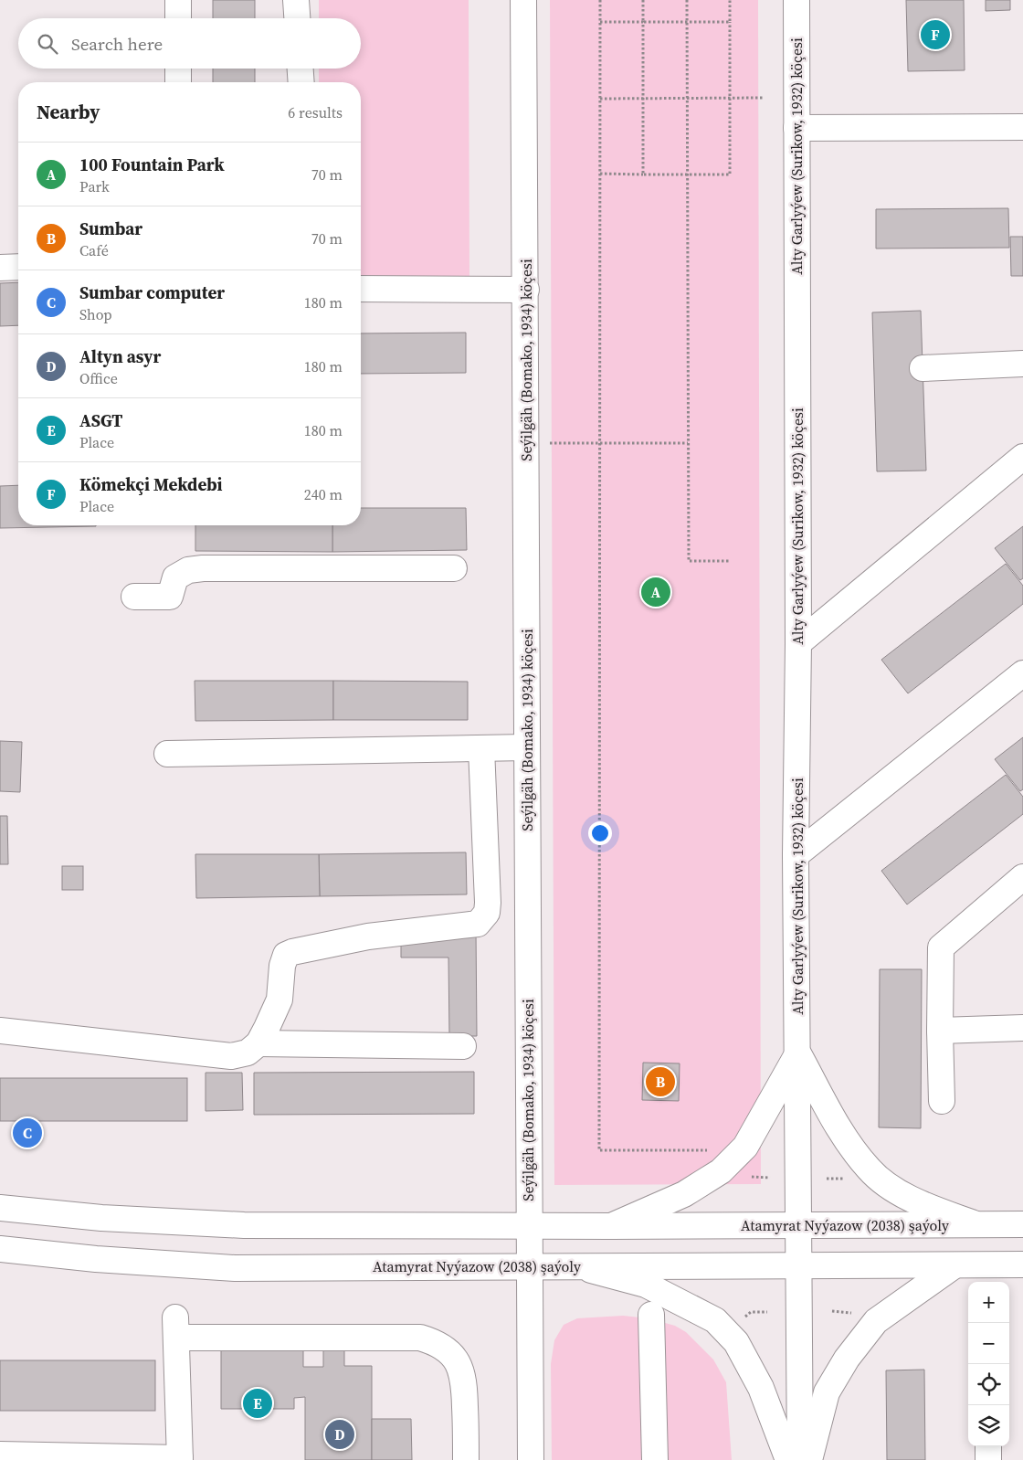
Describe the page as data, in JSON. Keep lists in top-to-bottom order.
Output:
{
  "streets": {
    "street": ["Alty Garlyýew (Surikow, 1932) köçesi", "Seýilgäh (Bomako, 1934) köçesi", "Atamyrat Nyýazow (2038) şaýoly"]
  },
  "crossings": [
    ["Alty Garlyýew (Surikow, 1932) köçesi", "Atamyrat Nyýazow (2038) şaýoly"],
    ["Seýilgäh (Bomako, 1934) köçesi", "Atamyrat Nyýazow (2038) şaýoly"]
  ],
  "page": {
    "pins": [
      "F",
      "A",
      "B",
      "C",
      "E",
      "D"
    ],
    "search": "Search here",
    "heading": ["Nearby", "6 results"],
    "list": [
      {
        "mark": "A",
        "name": "100 Fountain Park",
        "note": "Park",
        "value": "70 m"
      },
      {
        "mark": "B",
        "name": "Sumbar",
        "note": "Café",
        "value": "70 m"
      },
      {
        "mark": "C",
        "name": "Sumbar computer",
        "note": "Shop",
        "value": "180 m"
      },
      {
        "mark": "D",
        "name": "Altyn asyr",
        "note": "Office",
        "value": "180 m"
      },
      {
        "mark": "E",
        "name": "ASGT",
        "note": "Place",
        "value": "180 m"
      },
      {
        "mark": "F",
        "name": "Kömekçi Mekdebi",
        "note": "Place",
        "value": "240 m"
      }
    ],
    "map_buttons": ["+", "−"]
  }
}
